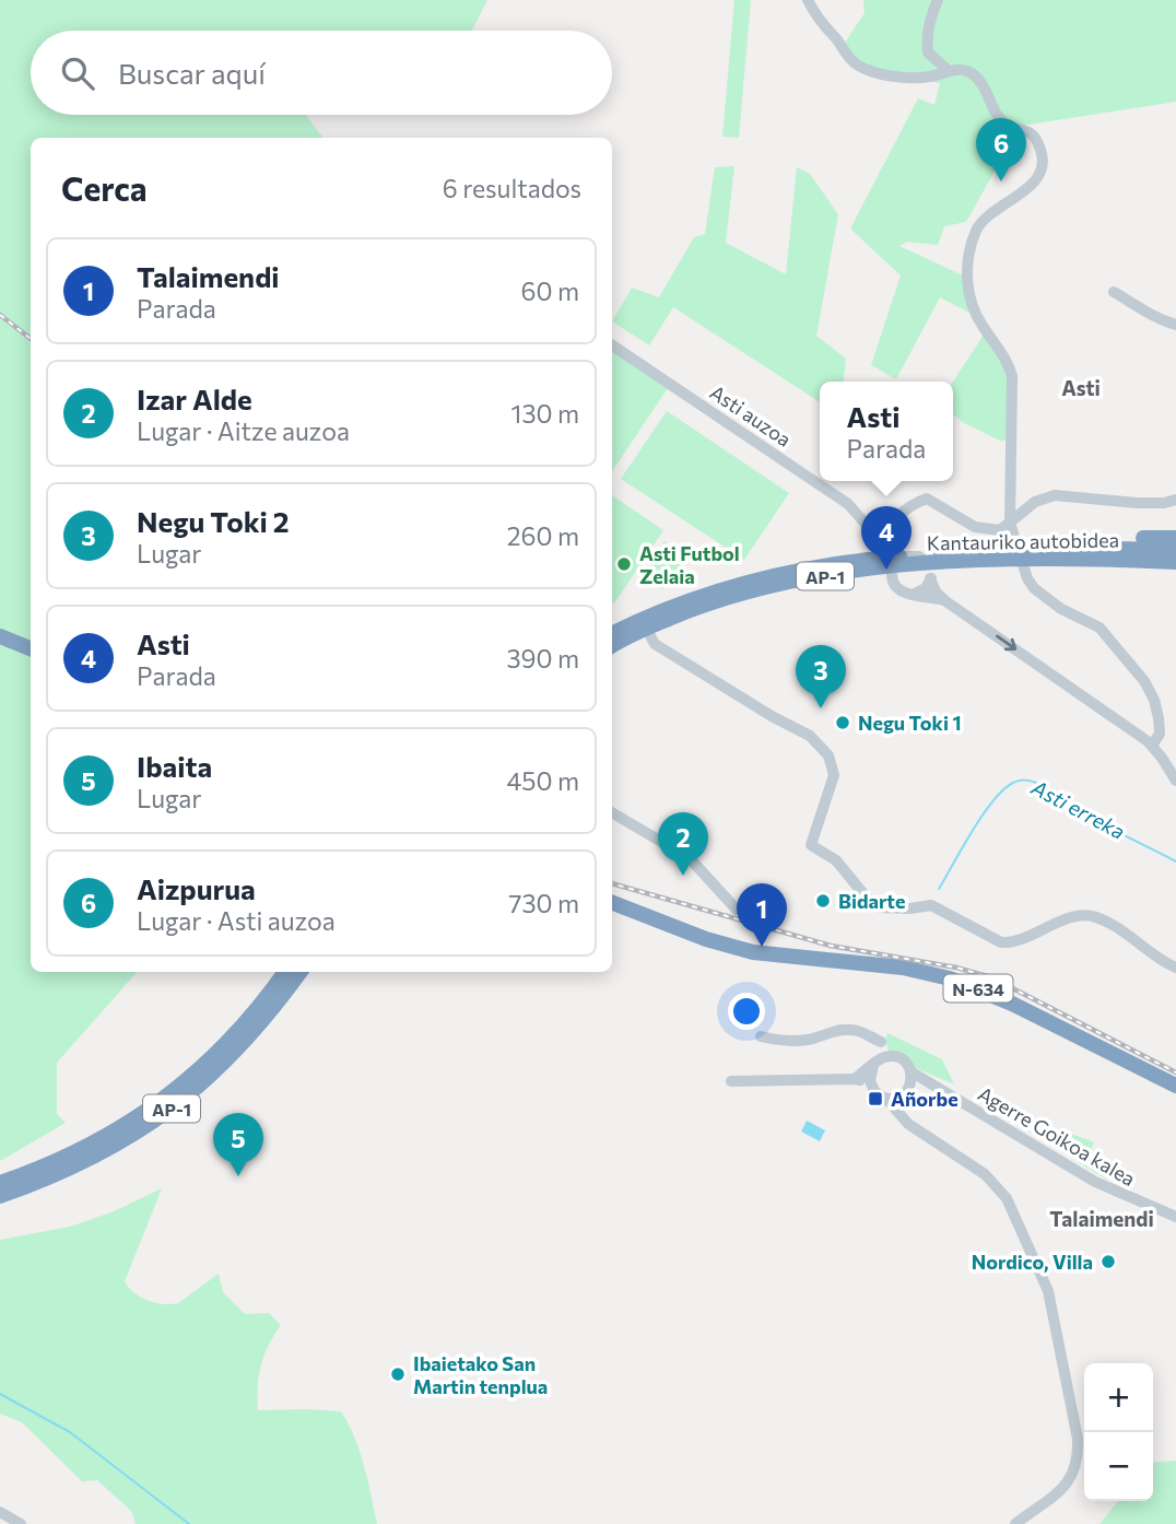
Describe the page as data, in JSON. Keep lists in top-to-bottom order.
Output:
{
  "streets": {
    "highway": ["Kantauriko autobidea", "AP-1", "N-634"],
    "street": ["Asti auzoa", "Agerre Goikoa kalea"]
  },
  "districts": ["Asti", "Talaimendi"],
  "water": ["Asti erreka"],
  "places": {
    "other": [
      "Asti Futbol Zelaia",
      "Negu Toki 1",
      "Bidarte",
      "Nordico, Villa",
      "Ibaietako San Martin tenplua"
    ],
    "transit": ["Añorbe"]
  },
  "page": {
    "search": "Buscar aquí",
    "pins": [
      "6",
      "4",
      "3",
      "2",
      "1",
      "5"
    ],
    "heading": ["Cerca", "6 resultados"],
    "list": [
      {
        "mark": "1",
        "name": "Talaimendi",
        "note": "Parada",
        "value": "60 m"
      },
      {
        "mark": "2",
        "name": "Izar Alde",
        "note": "Lugar · Aitze auzoa",
        "value": "130 m"
      },
      {
        "mark": "3",
        "name": "Negu Toki 2",
        "note": "Lugar",
        "value": "260 m"
      },
      {
        "mark": "4",
        "name": "Asti",
        "note": "Parada",
        "value": "390 m"
      },
      {
        "mark": "5",
        "name": "Ibaita",
        "note": "Lugar",
        "value": "450 m"
      },
      {
        "mark": "6",
        "name": "Aizpurua",
        "note": "Lugar · Asti auzoa",
        "value": "730 m"
      }
    ],
    "popup": ["Asti", "Parada"],
    "map_buttons": ["+", "−"]
  }
}
